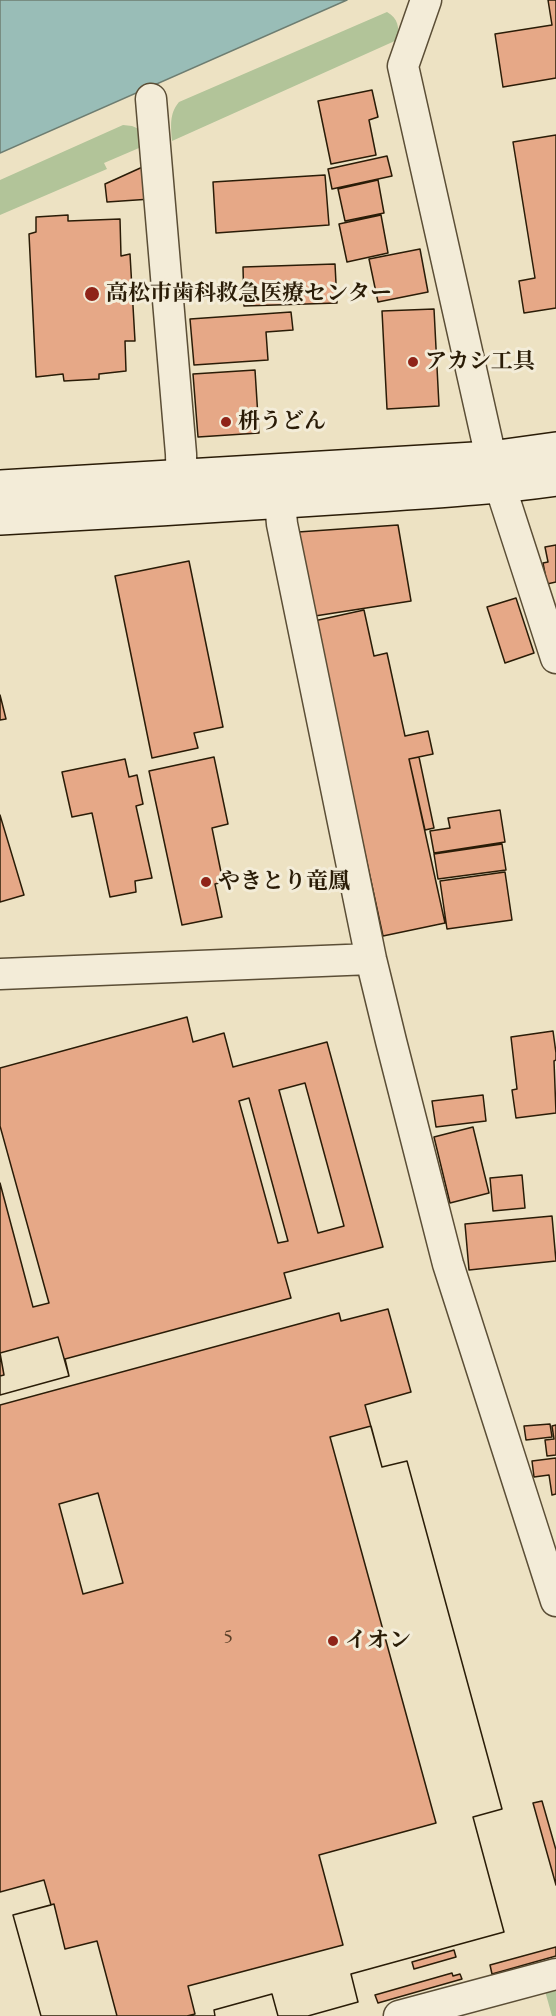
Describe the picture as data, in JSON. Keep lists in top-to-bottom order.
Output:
{
  "places": [
    "高松市歯科救急医療センター",
    "アカシ工具",
    "枡うどん",
    "やきとり竜鳳",
    "イオン"
  ],
  "house_numbers": ["5"]
}
